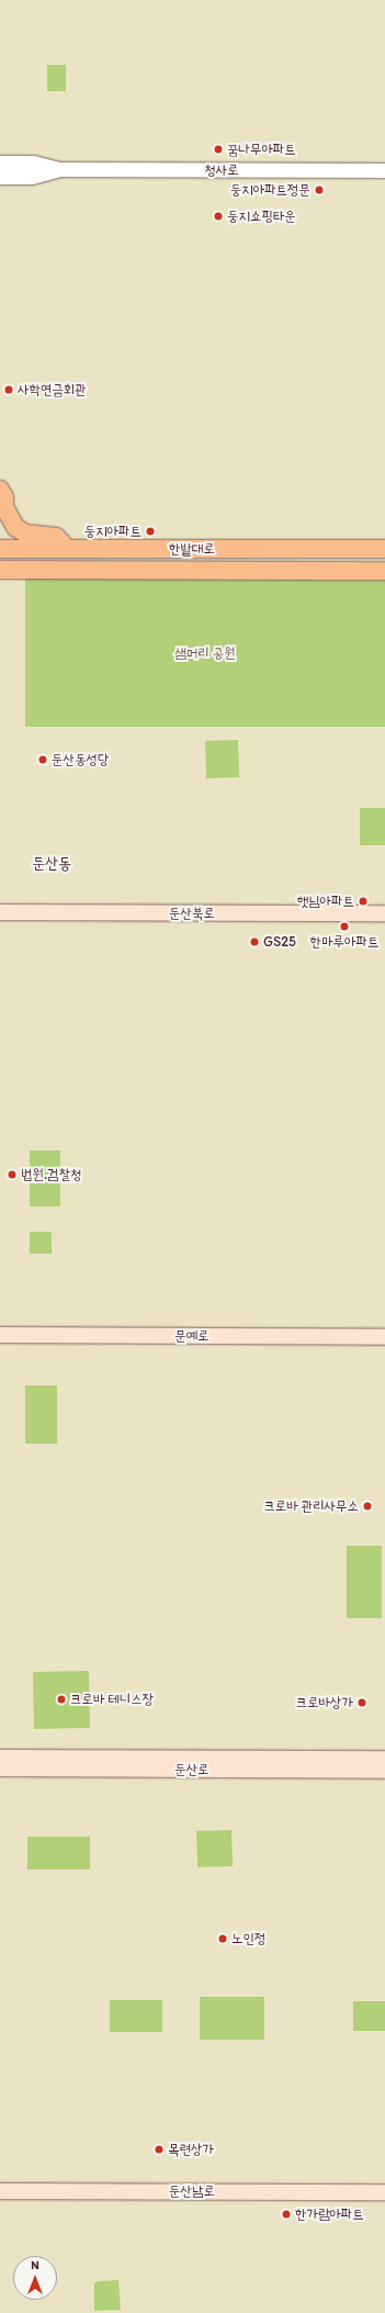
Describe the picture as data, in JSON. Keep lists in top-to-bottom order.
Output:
{
  "streets": {
    "main road": [
      "한밭대로",
      "둔산북로",
      "문예로",
      "둔산로",
      "둔산남로"
    ],
    "street": ["청사로"]
  },
  "districts": ["둔산동"],
  "parks": ["샘머리 공원"],
  "places": [
    "꿈나무아파트",
    "둥지아파트정문",
    "둥지쇼핑타운",
    "사학연금회관",
    "둥지아파트",
    "둔산동성당",
    "햇님아파트",
    "한마루아파트",
    "GS25",
    "법원.검찰청",
    "크로바 관리사무소",
    "크로바 테니스장",
    "크로바상가",
    "노인정",
    "목련상가",
    "한가람아파트"
  ],
  "north": "top"
}
